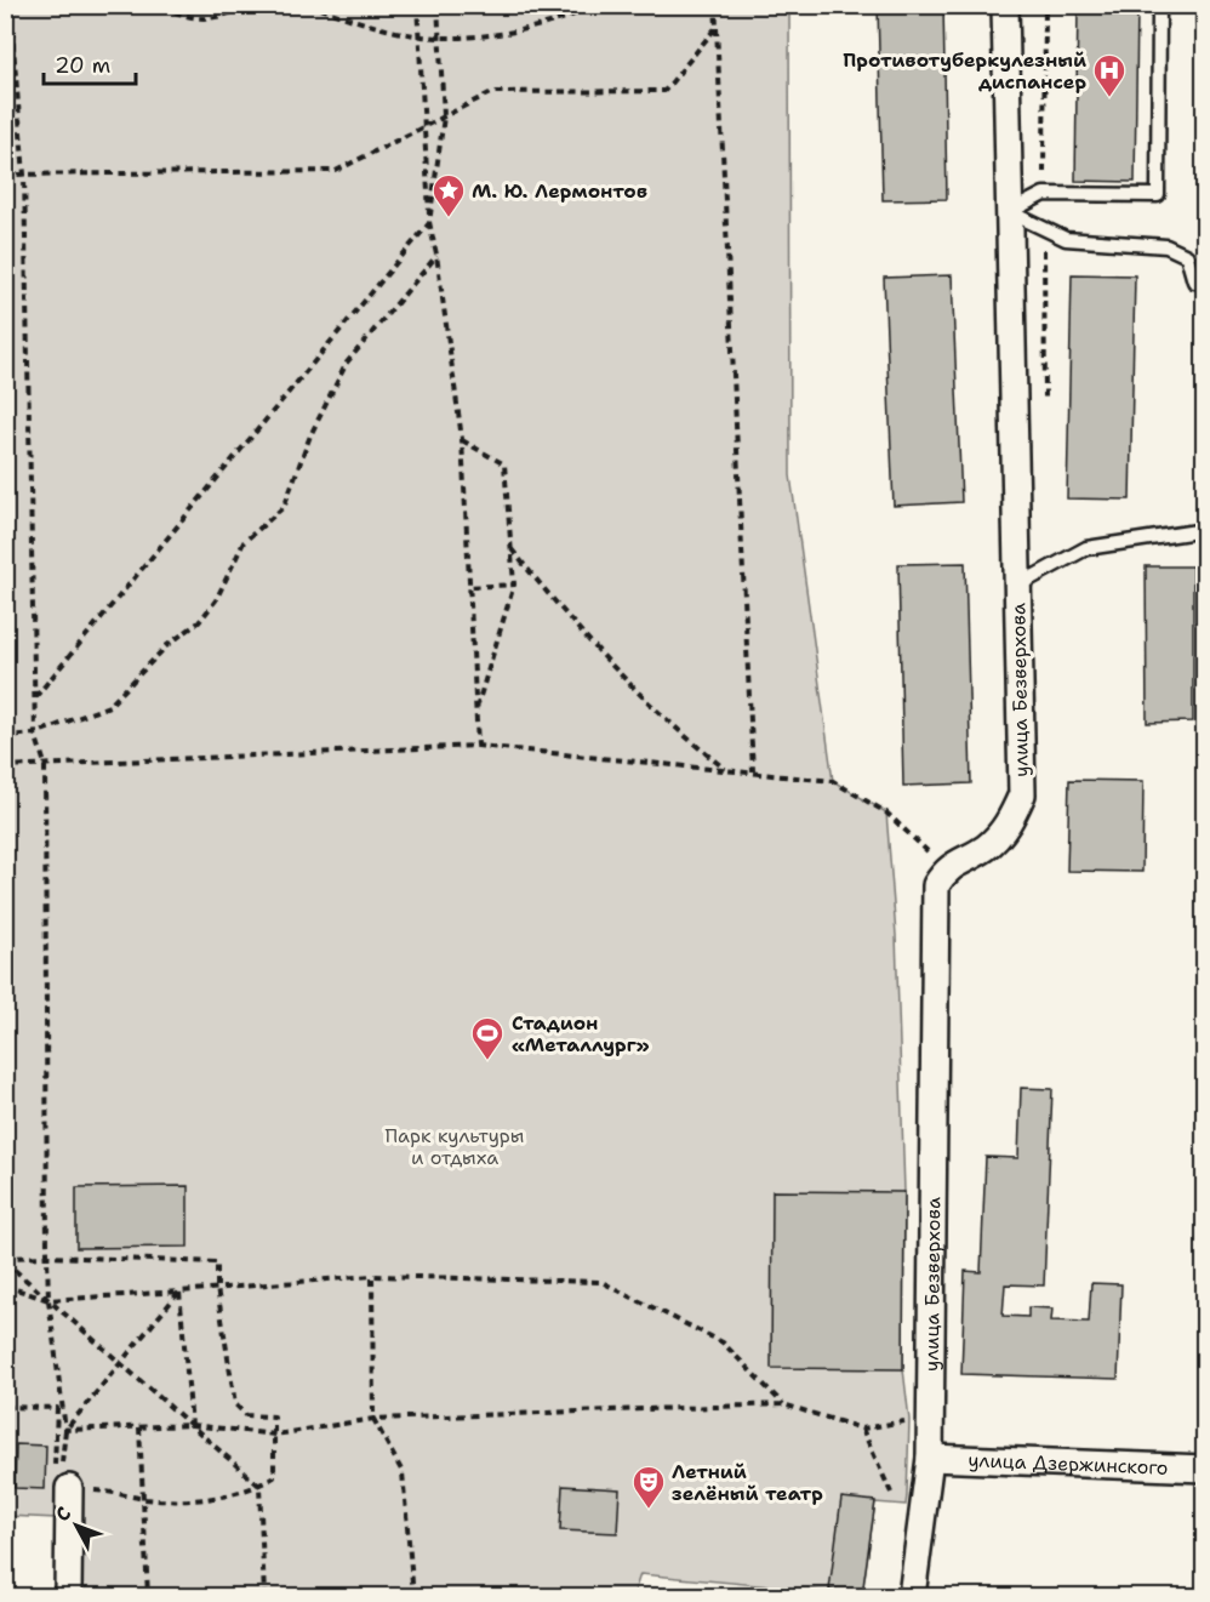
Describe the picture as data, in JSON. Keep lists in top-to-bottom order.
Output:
{
  "streets": {
    "street": ["улица Безверхова", "улица Дзержинского"]
  },
  "crossings": [
    ["улица Безверхова", "улица Дзержинского"]
  ],
  "parks": ["Парк культуры и отдыха"],
  "places": {
    "hospital": ["Противотуберкулезный диспансер"],
    "place": ["М. Ю. Лермонтов"],
    "sports": ["Стадион «Металлург»"],
    "theatre": ["Летний зелёный театр"]
  },
  "scale_bar": "20 m",
  "north": "top left"
}
